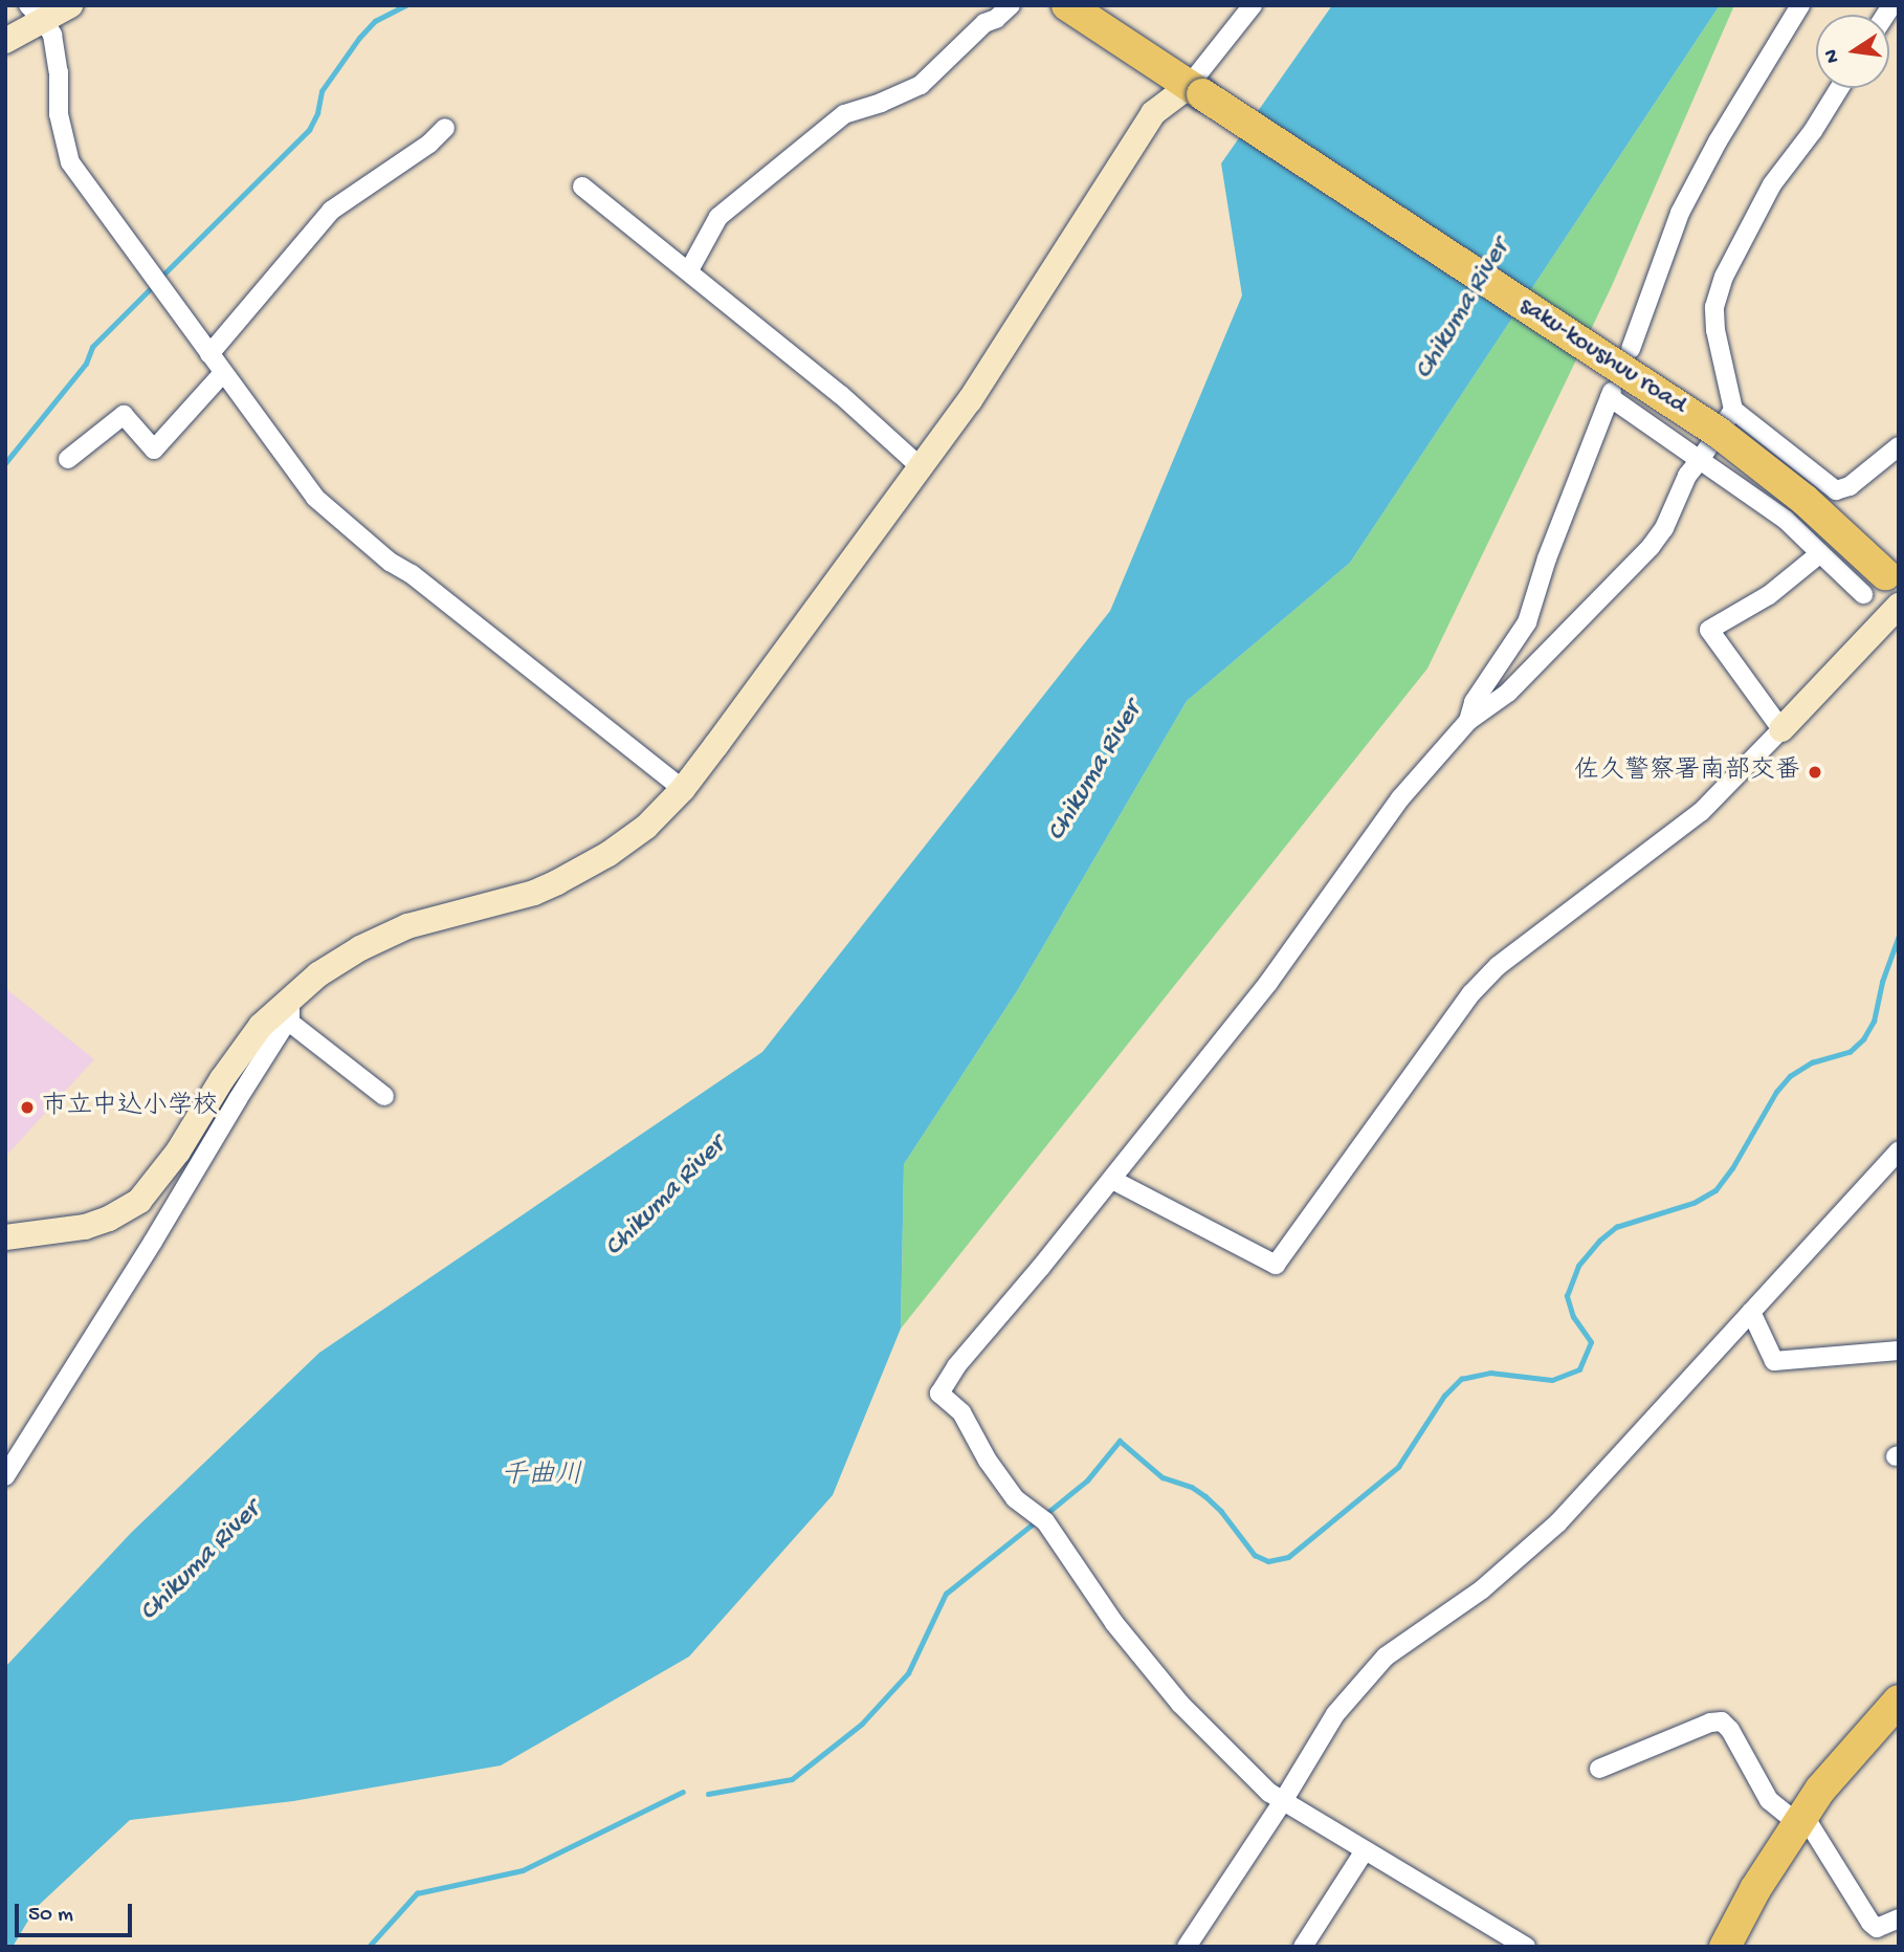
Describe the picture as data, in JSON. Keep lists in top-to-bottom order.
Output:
{
  "streets": {
    "highway": ["saku-koushuu road"]
  },
  "water": ["Chikuma River", "千曲川"],
  "places": ["佐久警察署南部交番", "市立中込小学校"],
  "scale_bar": "50 m",
  "north": "left"
}
